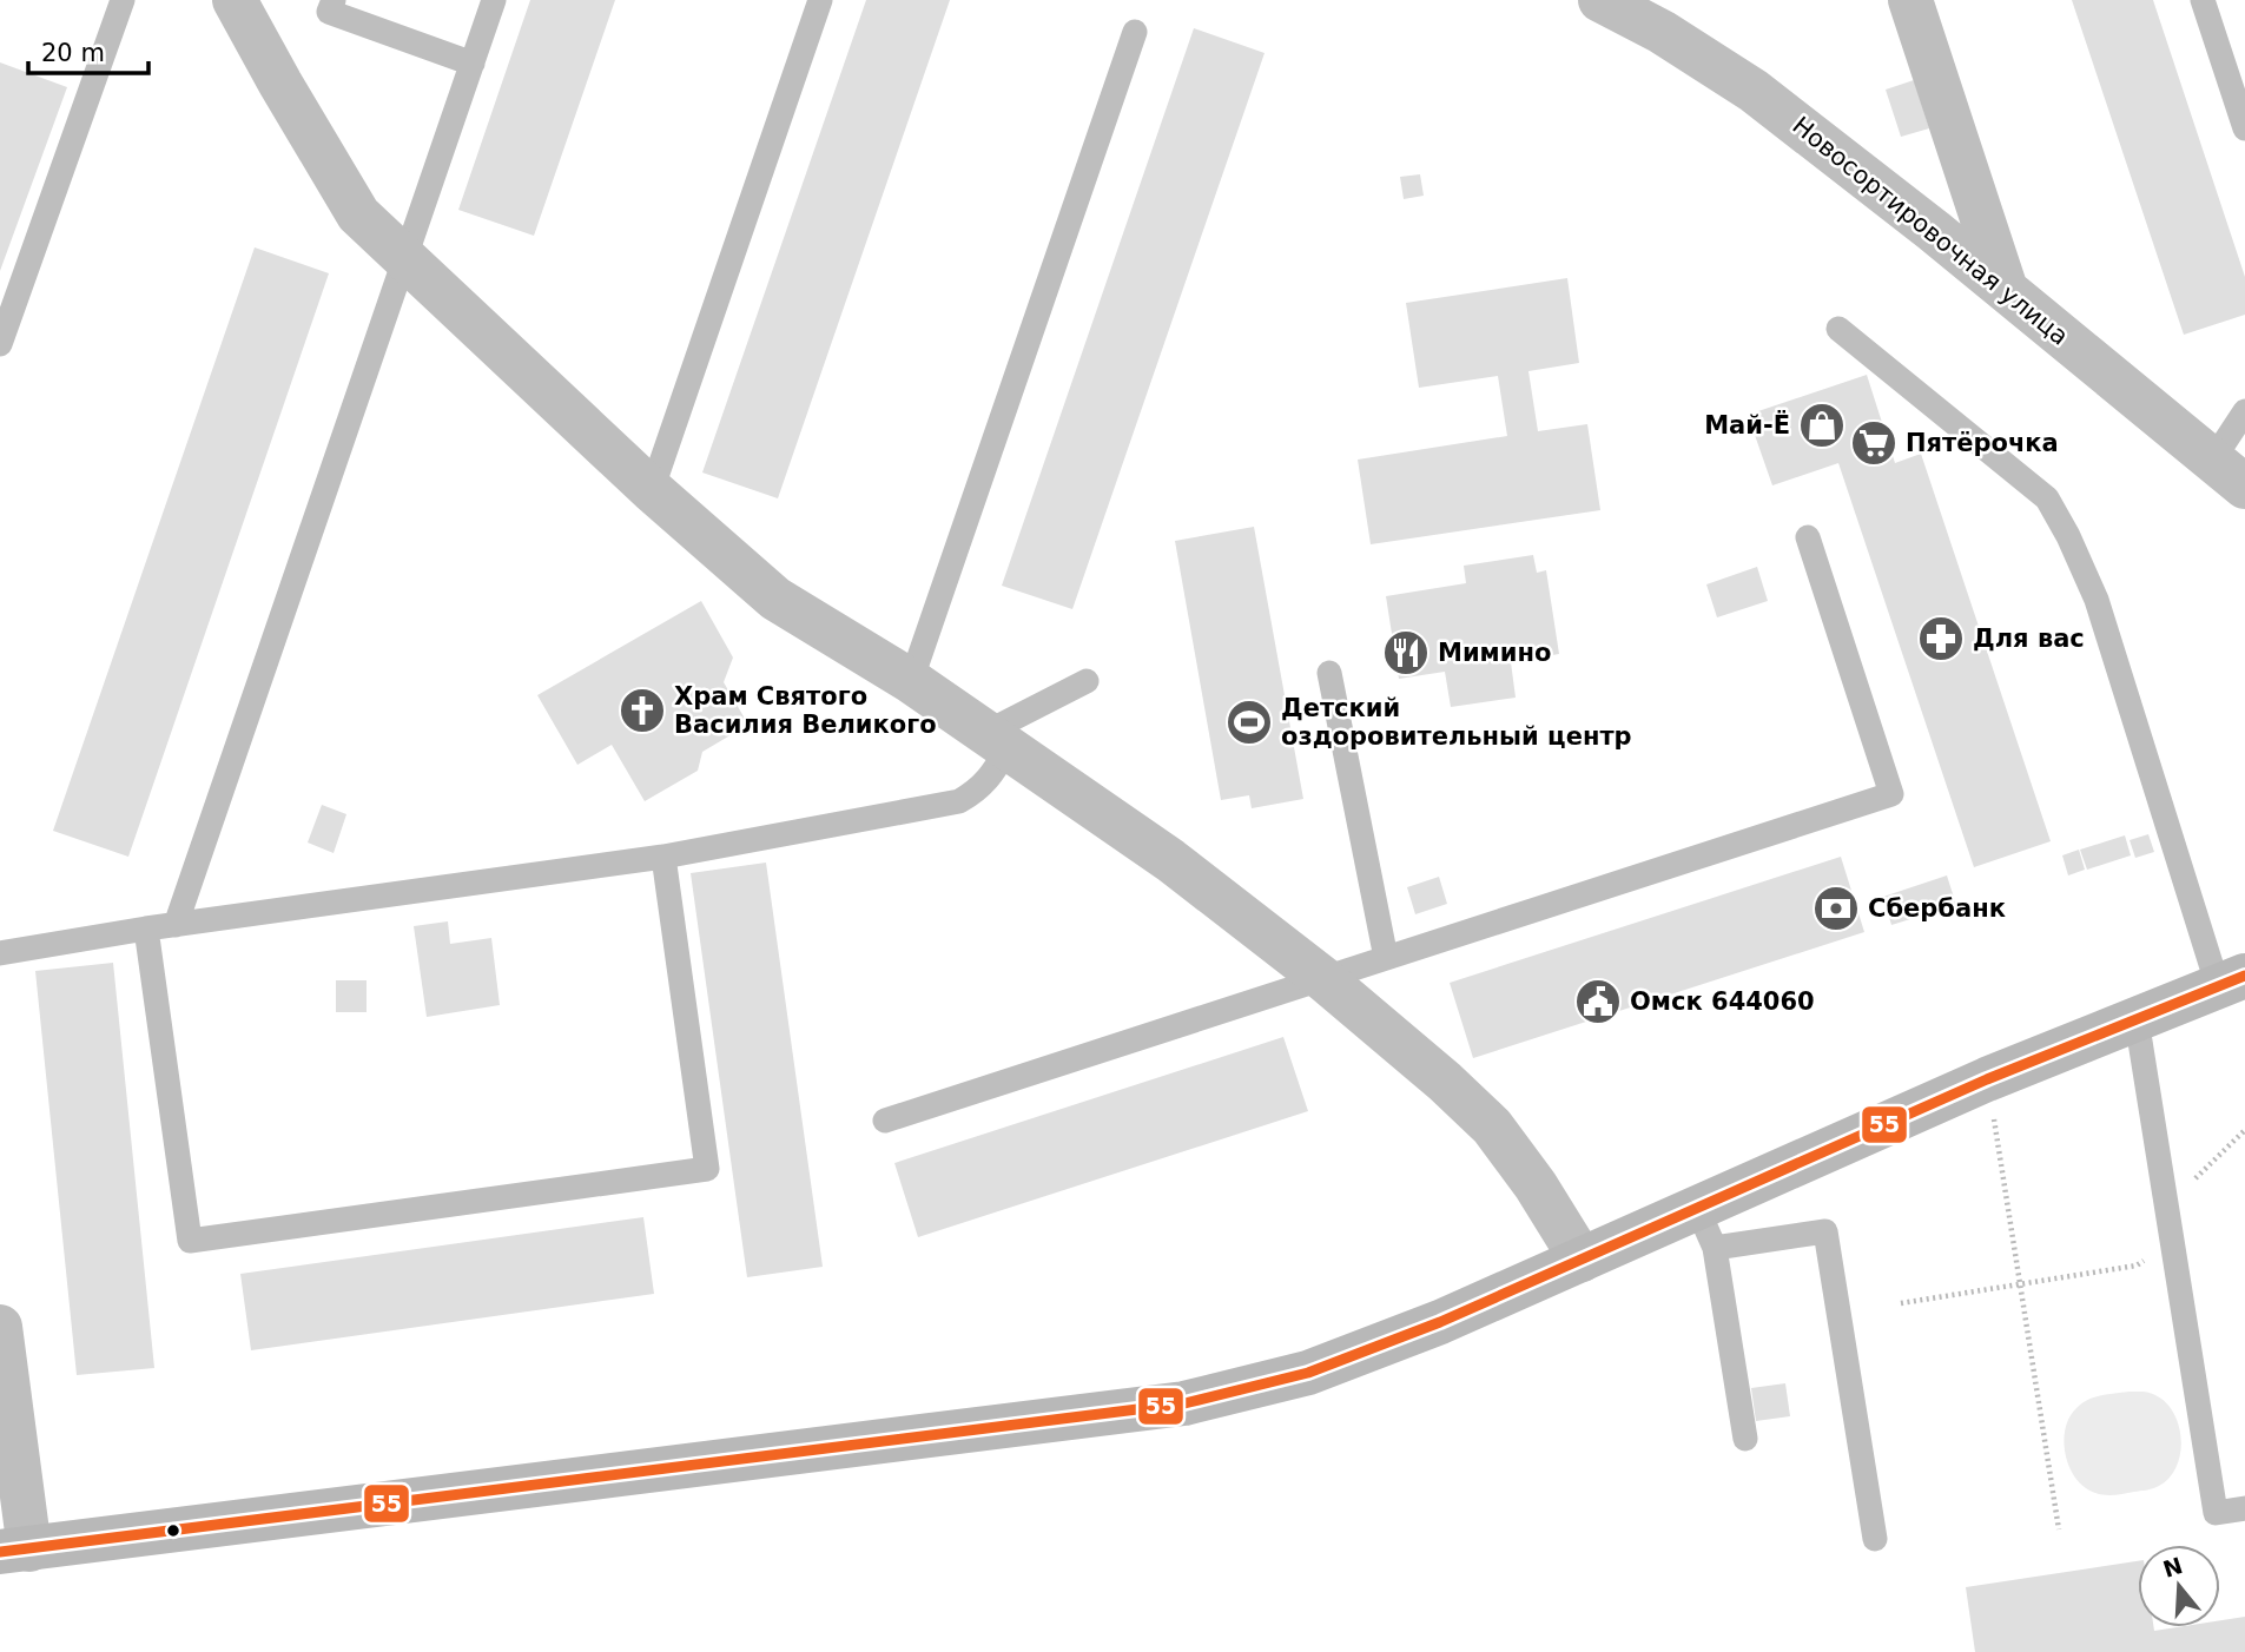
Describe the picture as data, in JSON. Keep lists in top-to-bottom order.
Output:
{
  "streets": {
    "street": ["Новосортировочная улица"]
  },
  "places": {
    "shop": ["Май-Ё"],
    "supermarket": ["Пятёрочка"],
    "pharmacy": ["Для вас"],
    "restaurant": ["Мимино"],
    "church": ["Храм Святого Василия Великого"],
    "sports": ["Детский оздоровительный центр"],
    "bank": ["Сбербанк"],
    "public building": ["Омск 644060"]
  },
  "lines": ["transit line 55"],
  "scale_bar": "20 m",
  "north": "top"
}
